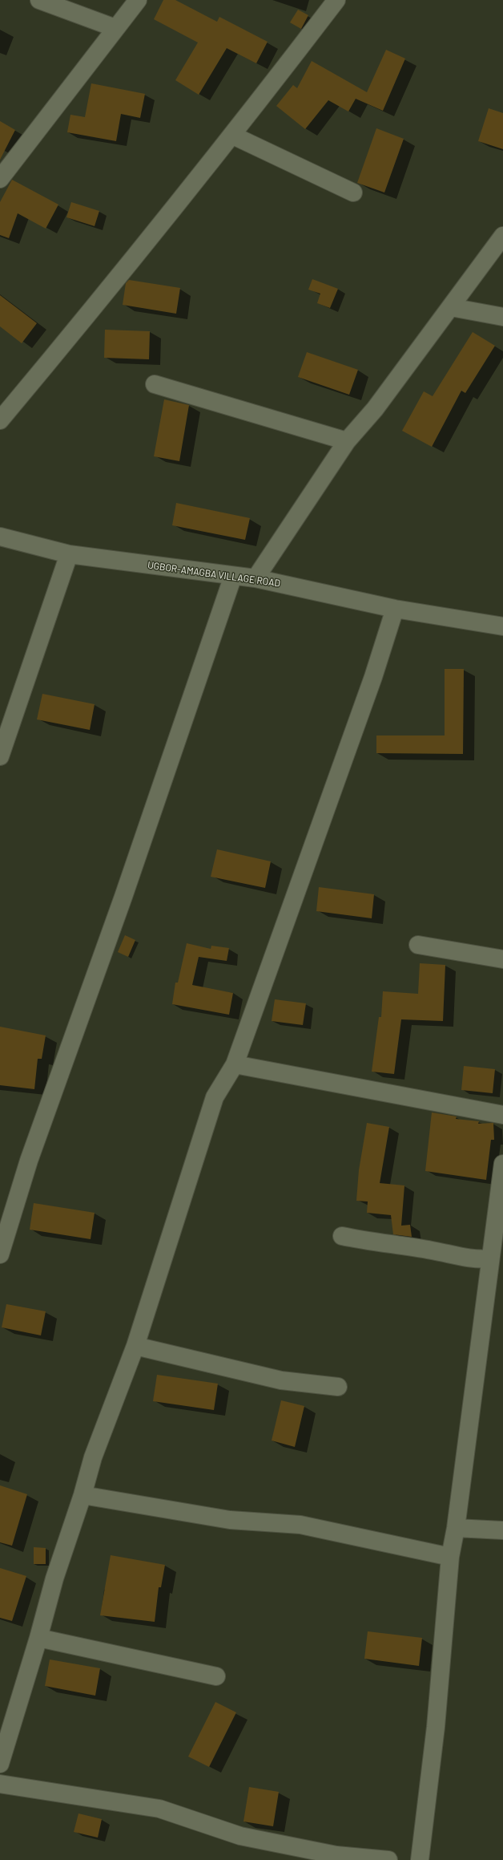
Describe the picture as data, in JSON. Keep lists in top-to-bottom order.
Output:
{
  "streets": {
    "street": ["UGBOR-AMAGBA VILLAGE ROAD"]
  }
}
